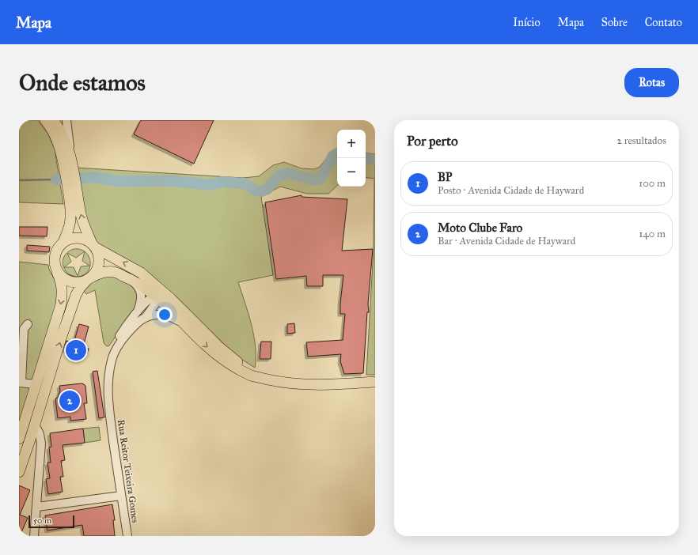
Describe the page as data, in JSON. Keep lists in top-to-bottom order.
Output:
{
  "streets": {
    "street": ["Rua Reitor Teixeira Gomes"]
  },
  "scale_bar": "50 m",
  "page": {
    "header": "Mapa",
    "nav": [
      "Início",
      "Mapa",
      "Sobre",
      "Contato"
    ],
    "buttons": "Rotas",
    "title": "Onde estamos",
    "heading": ["Por perto", "2 resultados"],
    "map_buttons": ["+", "−"],
    "list": [
      {
        "mark": "1",
        "name": "BP",
        "note": "Posto · Avenida Cidade de Hayward",
        "value": "100 m"
      },
      {
        "mark": "2",
        "name": "Moto Clube Faro",
        "note": "Bar · Avenida Cidade de Hayward",
        "value": "140 m"
      }
    ],
    "pins": ["1", "2"],
    "scale": "50 m"
  }
}
